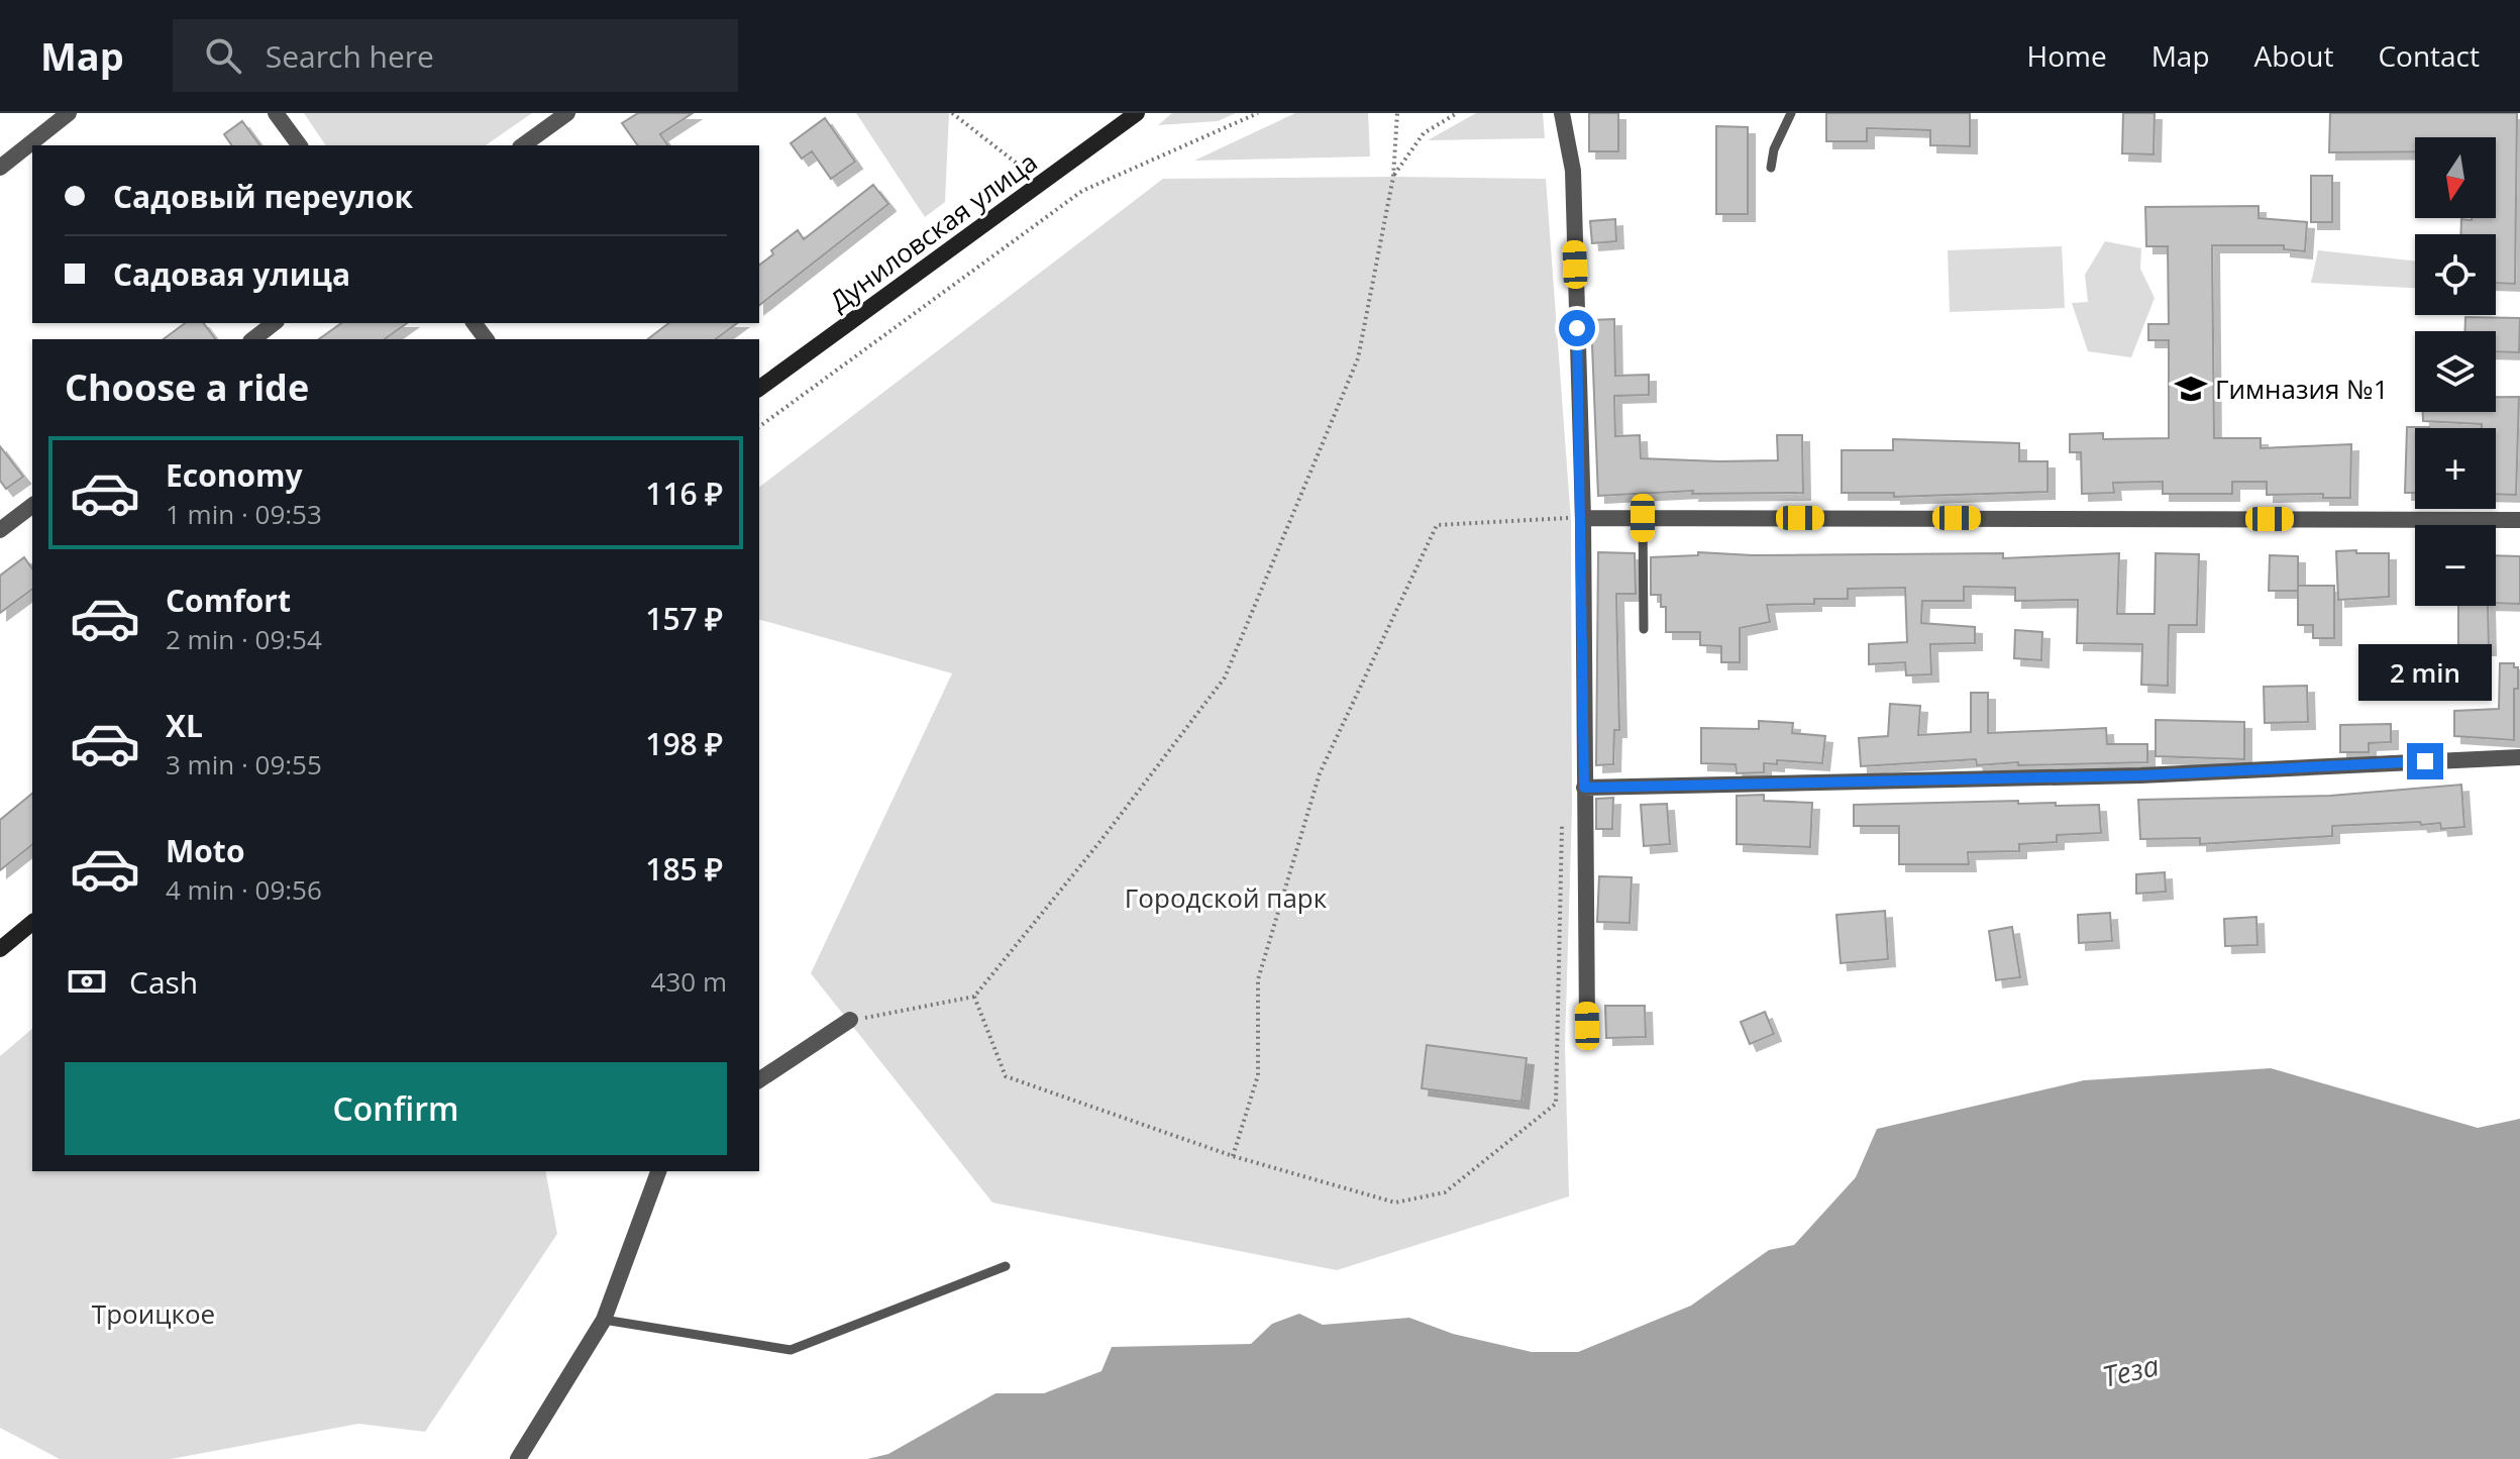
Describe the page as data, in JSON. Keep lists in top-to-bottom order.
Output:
{
  "streets": {
    "main road": ["Дуниловская улица"]
  },
  "water": ["Теза"],
  "parks": ["Городской парк", "Троицкое"],
  "places": {
    "school or university": ["Гимназия №1"]
  },
  "north": "bottom",
  "page": {
    "header": "Map",
    "search": "Search here",
    "nav": [
      "Home",
      "Map",
      "About",
      "Contact"
    ],
    "map_buttons": ["+", "−"],
    "banner": ["Садовый переулок", "Садовая улица"],
    "heading": "Choose a ride",
    "list": [
      {
        "name": "Economy",
        "note": "1 min · 09:53",
        "value": "116 ₽"
      },
      {
        "name": "Comfort",
        "note": "2 min · 09:54",
        "value": "157 ₽"
      },
      {
        "name": "XL",
        "note": "3 min · 09:55",
        "value": "198 ₽"
      },
      {
        "name": "Moto",
        "note": "4 min · 09:56",
        "value": "185 ₽"
      }
    ],
    "bubble": "2 min",
    "pay": ["Cash", "430 m"],
    "buttons": "Confirm"
  }
}
